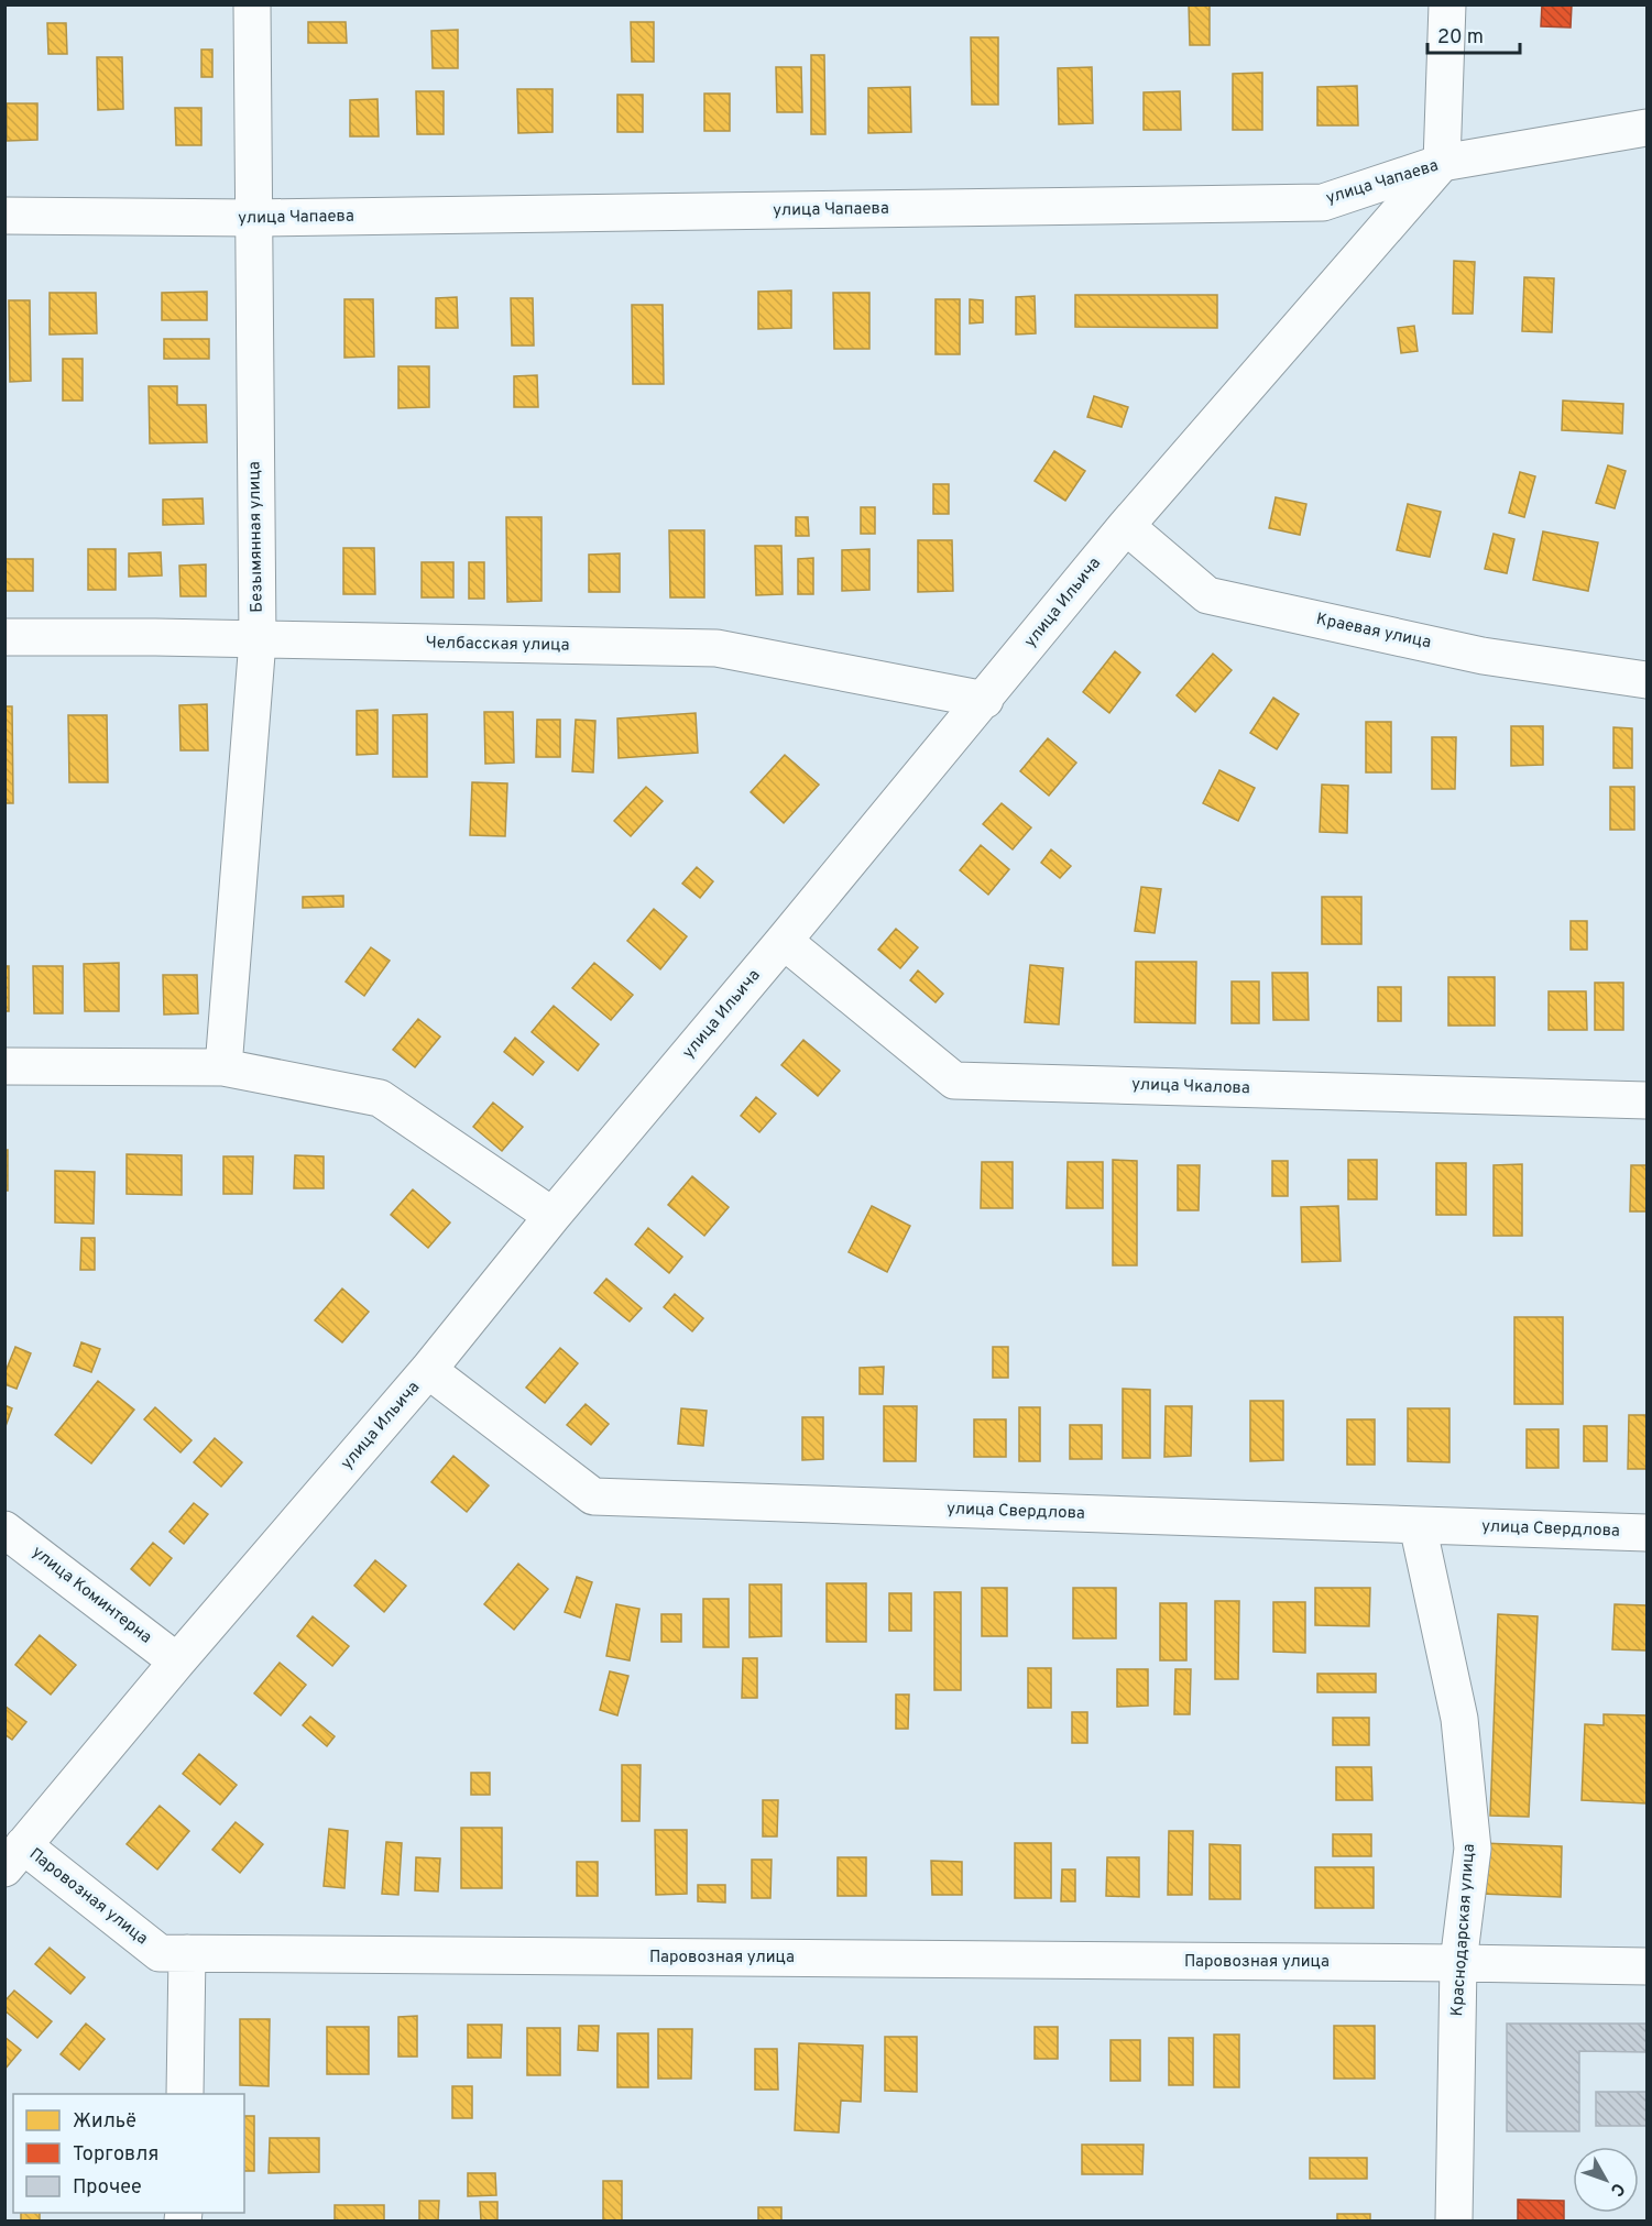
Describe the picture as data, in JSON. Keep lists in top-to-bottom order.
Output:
{
  "streets": {
    "street": [
      "улица Чапаева",
      "Безымянная улица",
      "улица Ильича",
      "Краевая улица",
      "Челбасская улица",
      "улица Чкалова",
      "улица Свердлова",
      "улица Коминтерна",
      "Паровозная улица",
      "Краснодарская улица"
    ]
  },
  "crossings": [
    ["улица Чапаева", "Безымянная улица"],
    ["улица Чапаева", "улица Ильича"],
    ["Безымянная улица", "Челбасская улица"],
    ["улица Ильича", "Краевая улица"],
    ["улица Ильича", "Челбасская улица"],
    ["улица Ильича", "улица Чкалова"],
    ["улица Ильича", "улица Свердлова"],
    ["улица Ильича", "улица Коминтерна"],
    ["улица Ильича", "Паровозная улица"],
    ["улица Свердлова", "Краснодарская улица"],
    ["Паровозная улица", "Краснодарская улица"]
  ],
  "legend": ["Жильё", "Торговля", "Прочее"],
  "scale_bar": "20 m",
  "north": "bottom right"
}
